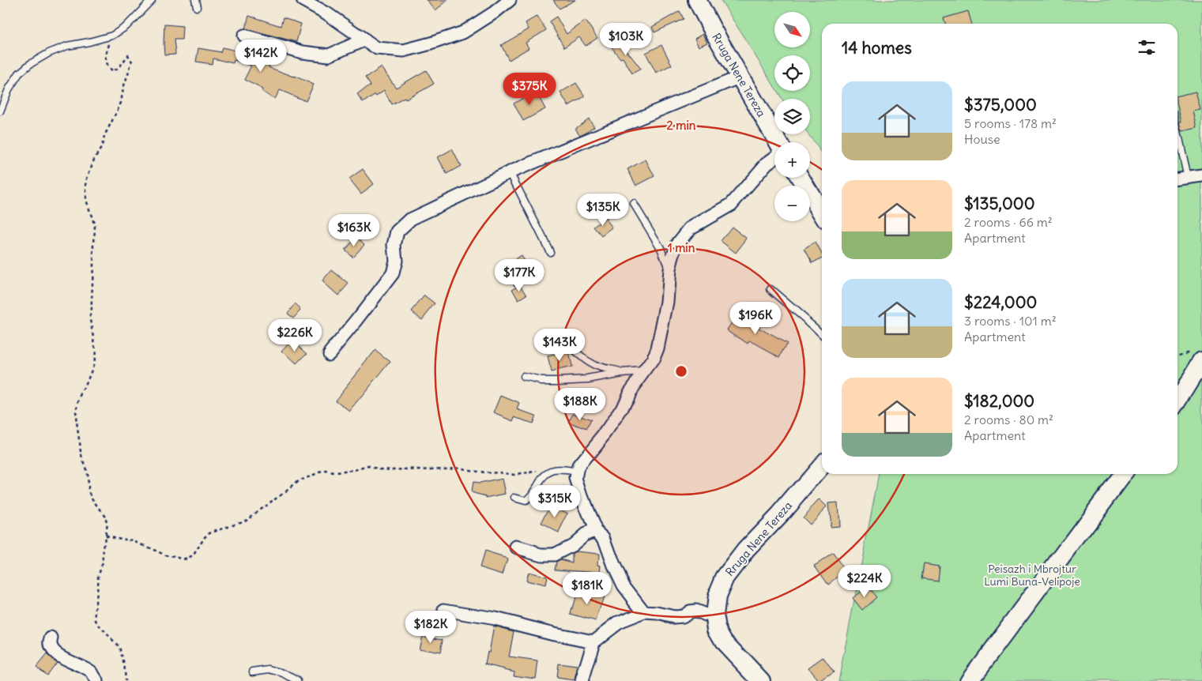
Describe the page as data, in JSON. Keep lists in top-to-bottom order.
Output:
{
  "streets": {
    "street": ["Rruga Nene Tereza"]
  },
  "parks": ["Peisazh i Mbrojtur Lumi Buna-Velipoje"],
  "north": "bottom right",
  "page": {
    "map_buttons": ["+", "−"],
    "price": [
      "$103K",
      "$142K",
      "$375K",
      "$135K",
      "$163K",
      "$177K",
      "$196K",
      "$226K",
      "$143K",
      "$188K",
      "$315K",
      "$224K",
      "$181K",
      "$182K"
    ],
    "heading": "14 homes",
    "list": [
      {
        "name": "$375,000",
        "note": "5 rooms · 178 m² · House"
      },
      {
        "name": "$135,000",
        "note": "2 rooms · 66 m² · Apartment"
      },
      {
        "name": "$224,000",
        "note": "3 rooms · 101 m² · Apartment"
      },
      {
        "name": "$182,000",
        "note": "2 rooms · 80 m² · Apartment"
      }
    ]
  },
  "rings": ["2 min", "1 min"]
}
